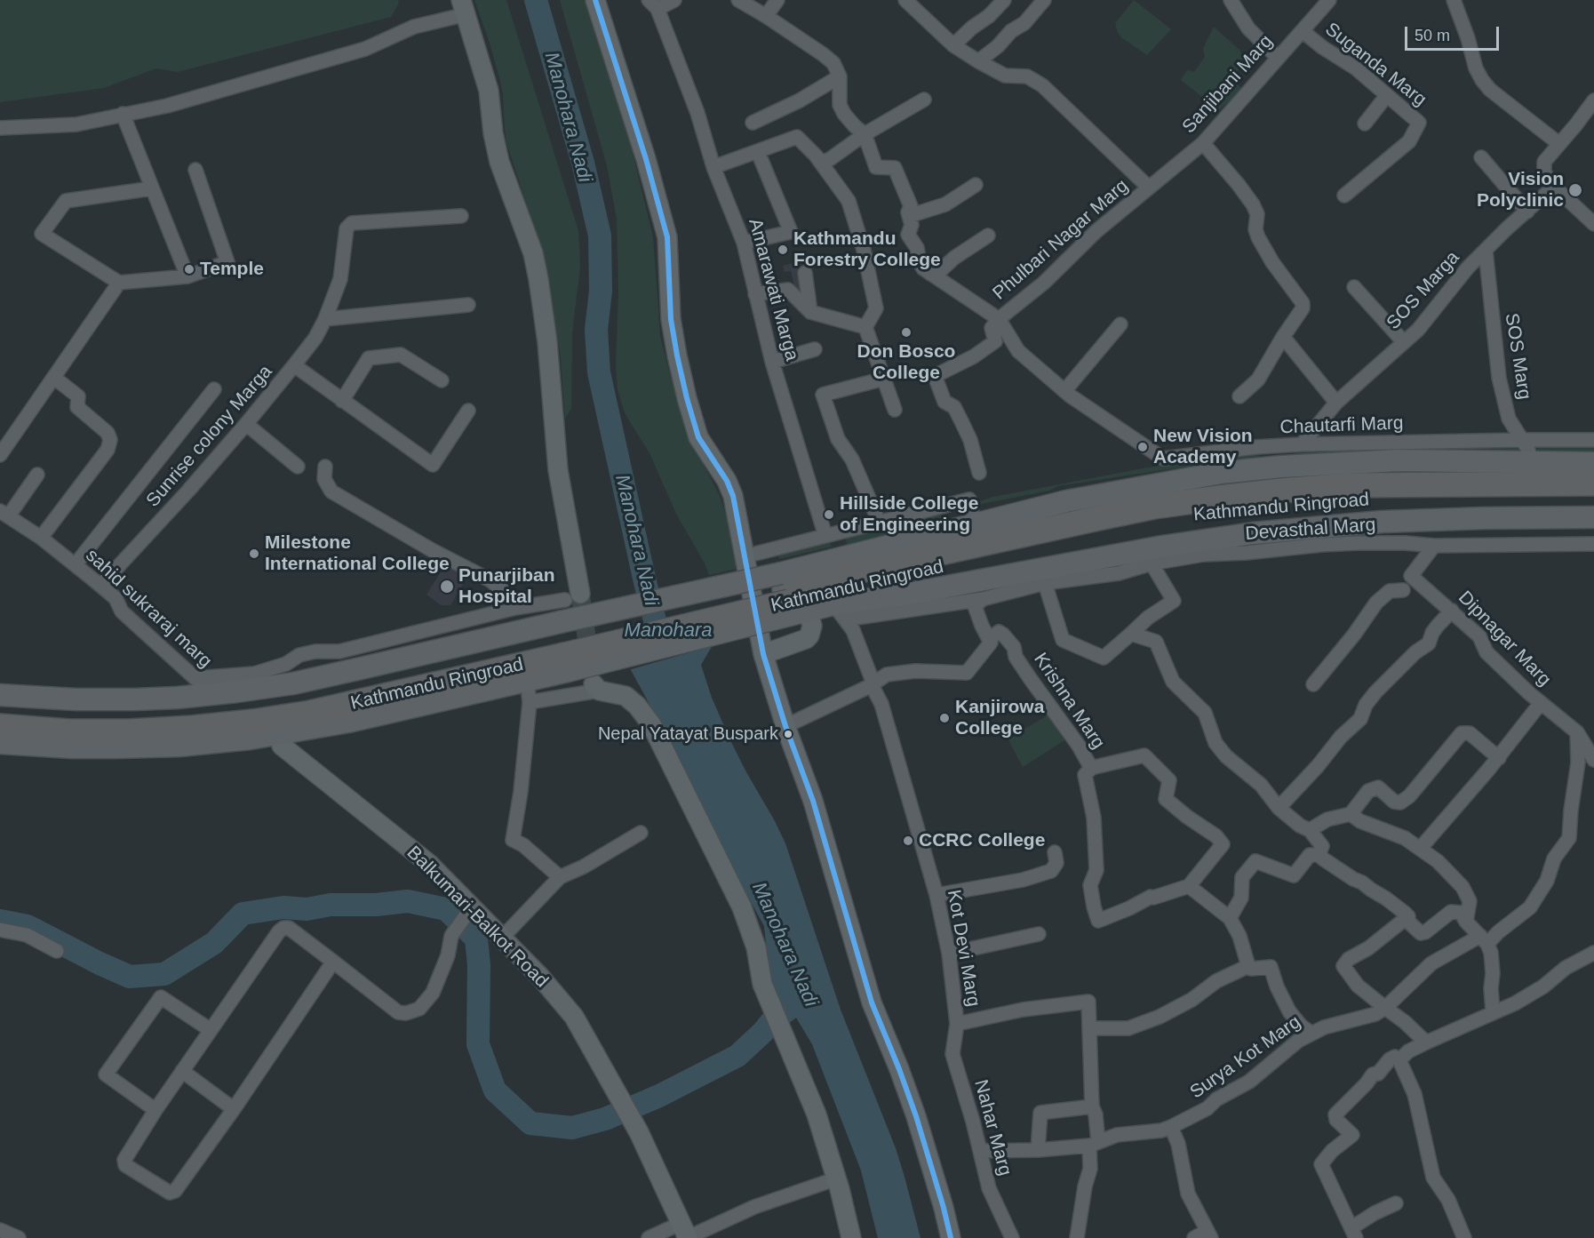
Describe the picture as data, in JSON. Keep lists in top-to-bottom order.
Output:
{
  "streets": {
    "highway": ["Kathmandu Ringroad"],
    "main road": ["Balkumari-Balkot Road"],
    "street": [
      "Suganda Marg",
      "Sanjibani Marg",
      "Phulbari Nagar Marg",
      "Amarawati Marga",
      "SOS Marga",
      "SOS Marg",
      "Chautarfi Marg",
      "Sunrise colony Marga",
      "Devasthal Marg",
      "sahid sukraraj marg",
      "Dipnagar Marg",
      "Krishna Marg",
      "Kot Devi Marg",
      "Surya Kot Marg",
      "Nahar Marg"
    ]
  },
  "crossings": [
    ["Suganda Marg", "Sanjibani Marg"],
    ["Sanjibani Marg", "Phulbari Nagar Marg"],
    ["Phulbari Nagar Marg", "Chautarfi Marg"],
    ["SOS Marga", "SOS Marg"],
    ["SOS Marga", "Chautarfi Marg"],
    ["SOS Marg", "Chautarfi Marg"],
    ["Sunrise colony Marga", "sahid sukraraj marg"],
    ["Devasthal Marg", "Dipnagar Marg"],
    ["Devasthal Marg", "Kot Devi Marg"],
    ["Kot Devi Marg", "Surya Kot Marg"],
    ["Kot Devi Marg", "Nahar Marg"],
    ["Surya Kot Marg", "Nahar Marg"]
  ],
  "water": ["Manohara Nadi", "Manohara"],
  "places": [
    "Vision Polyclinic",
    "Kathmandu Forestry College",
    "Temple",
    "Don Bosco College",
    "New Vision Academy",
    "Hillside College of Engineering",
    "Milestone International College",
    "Punarjiban Hospital",
    "Kanjirowa College",
    "Nepal Yatayat Buspark",
    "CCRC College"
  ],
  "scale_bar": "50 m"
}
